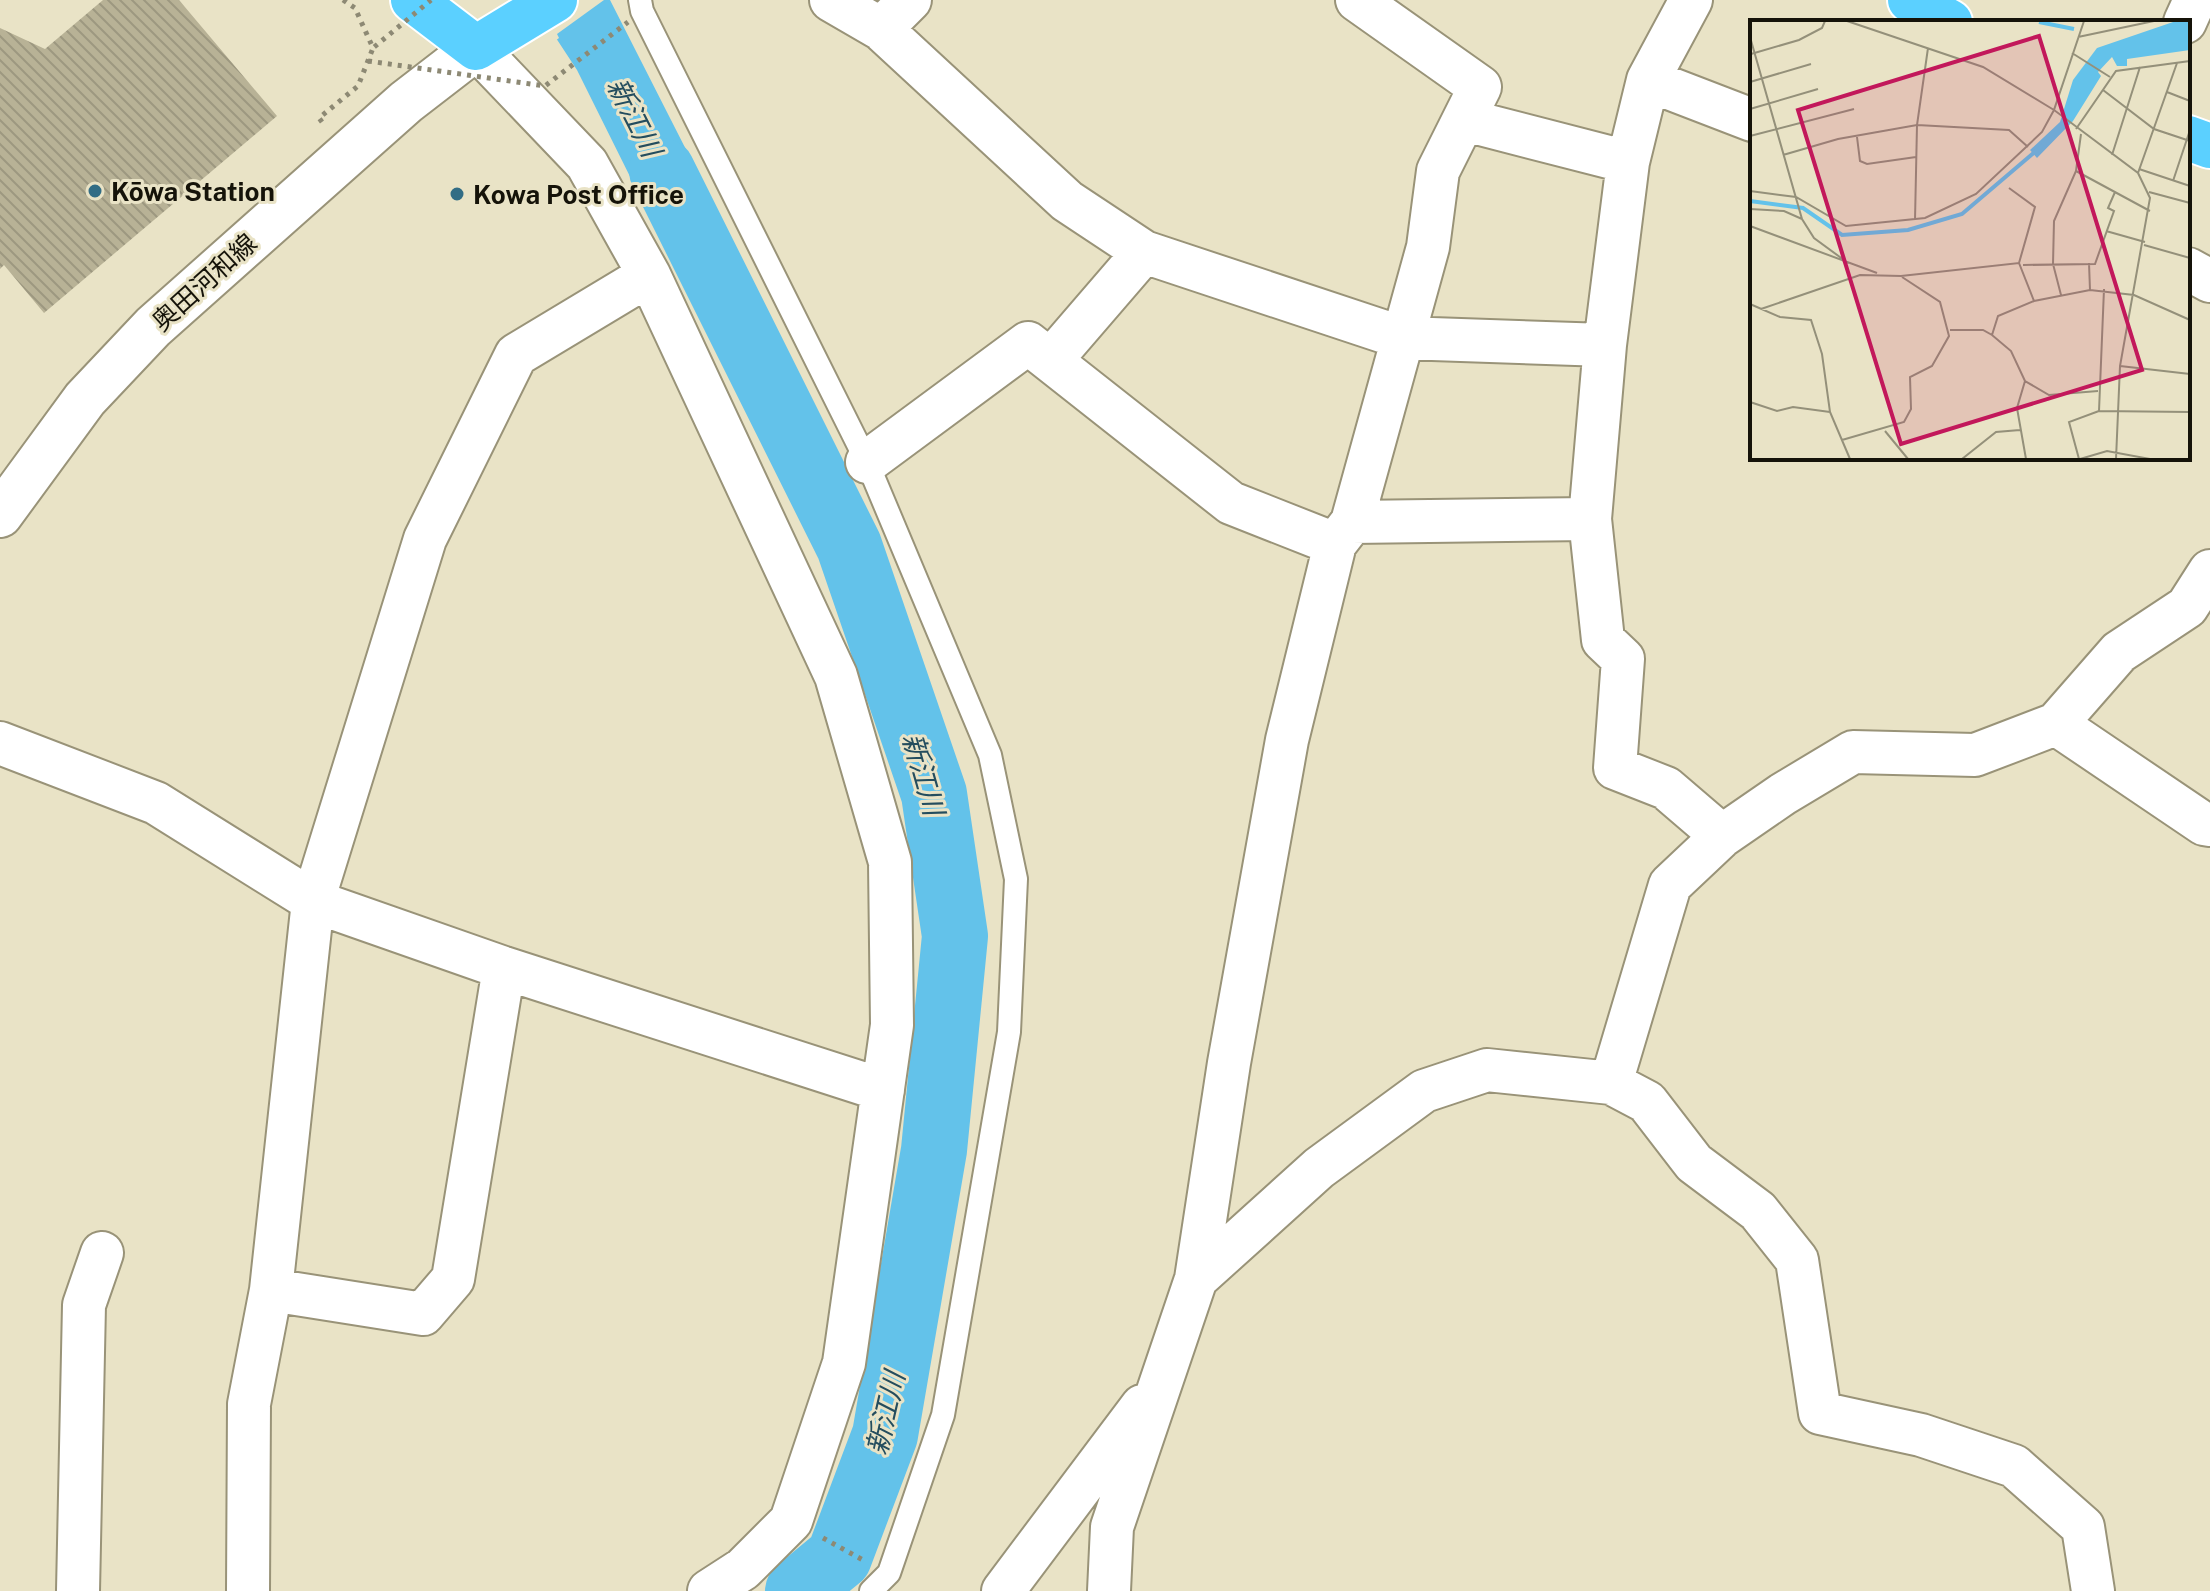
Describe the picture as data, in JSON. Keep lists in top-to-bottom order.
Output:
{
  "streets": {
    "main road": ["奥田河和線"]
  },
  "water": ["新江川"],
  "places": ["Kōwa Station", "Kowa Post Office"]
}
